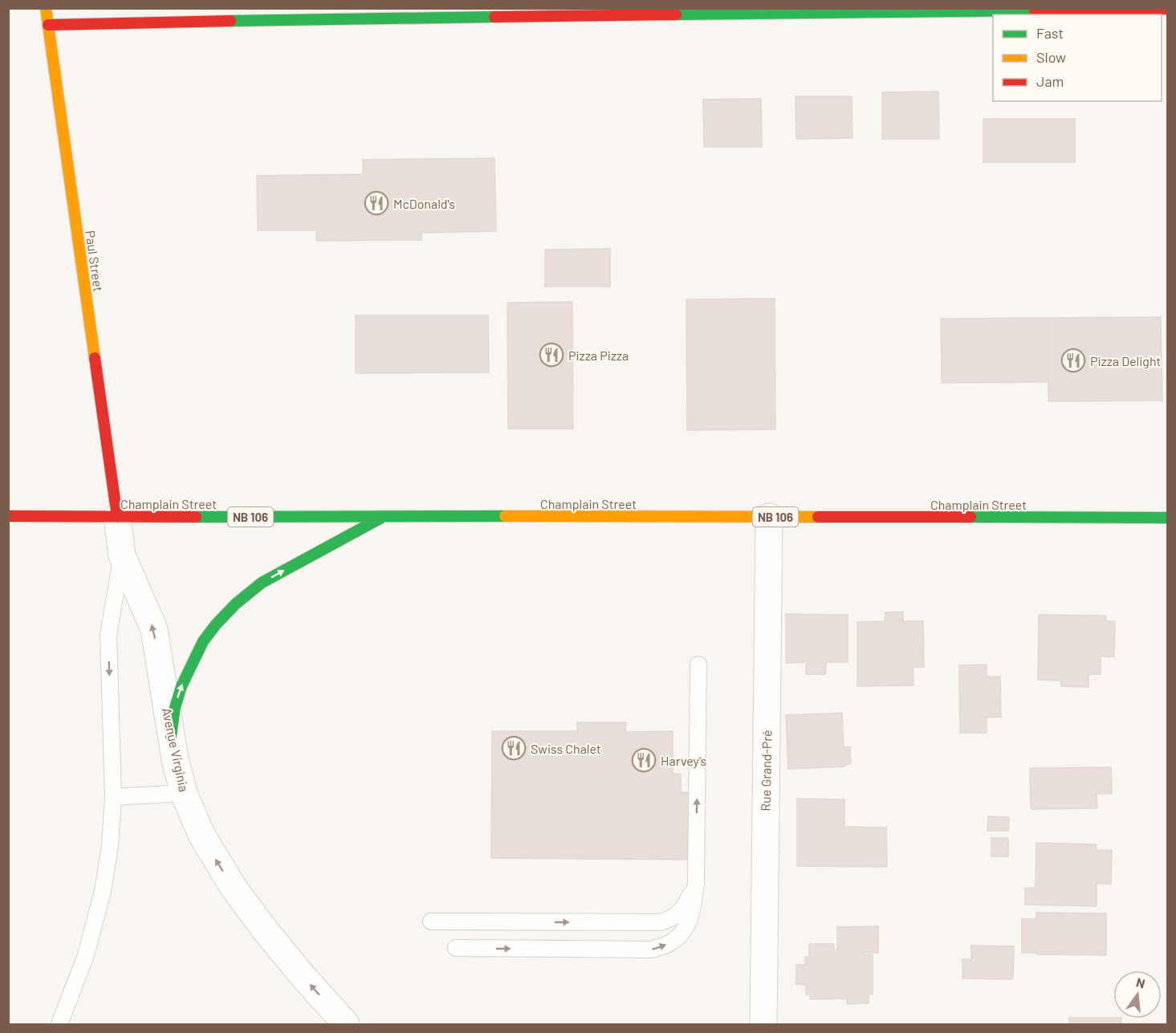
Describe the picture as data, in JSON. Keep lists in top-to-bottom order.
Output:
{
  "streets": {
    "main road": ["Paul Street", "Champlain Street", "NB 106"],
    "street": ["Avenue Virginia", "Rue Grand-Pré"]
  },
  "crossings": [
    ["Paul Street", "Champlain Street"],
    ["Paul Street", "Avenue Virginia"],
    ["Champlain Street", "Avenue Virginia"],
    ["Champlain Street", "Rue Grand-Pré"]
  ],
  "one_way": ["Avenue Virginia"],
  "places": {
    "restaurant": [
      "McDonald's",
      "Pizza Pizza",
      "Pizza Delight",
      "Swiss Chalet",
      "Harvey's"
    ]
  },
  "legend": ["Fast", "Slow", "Jam"],
  "north": "top"
}
